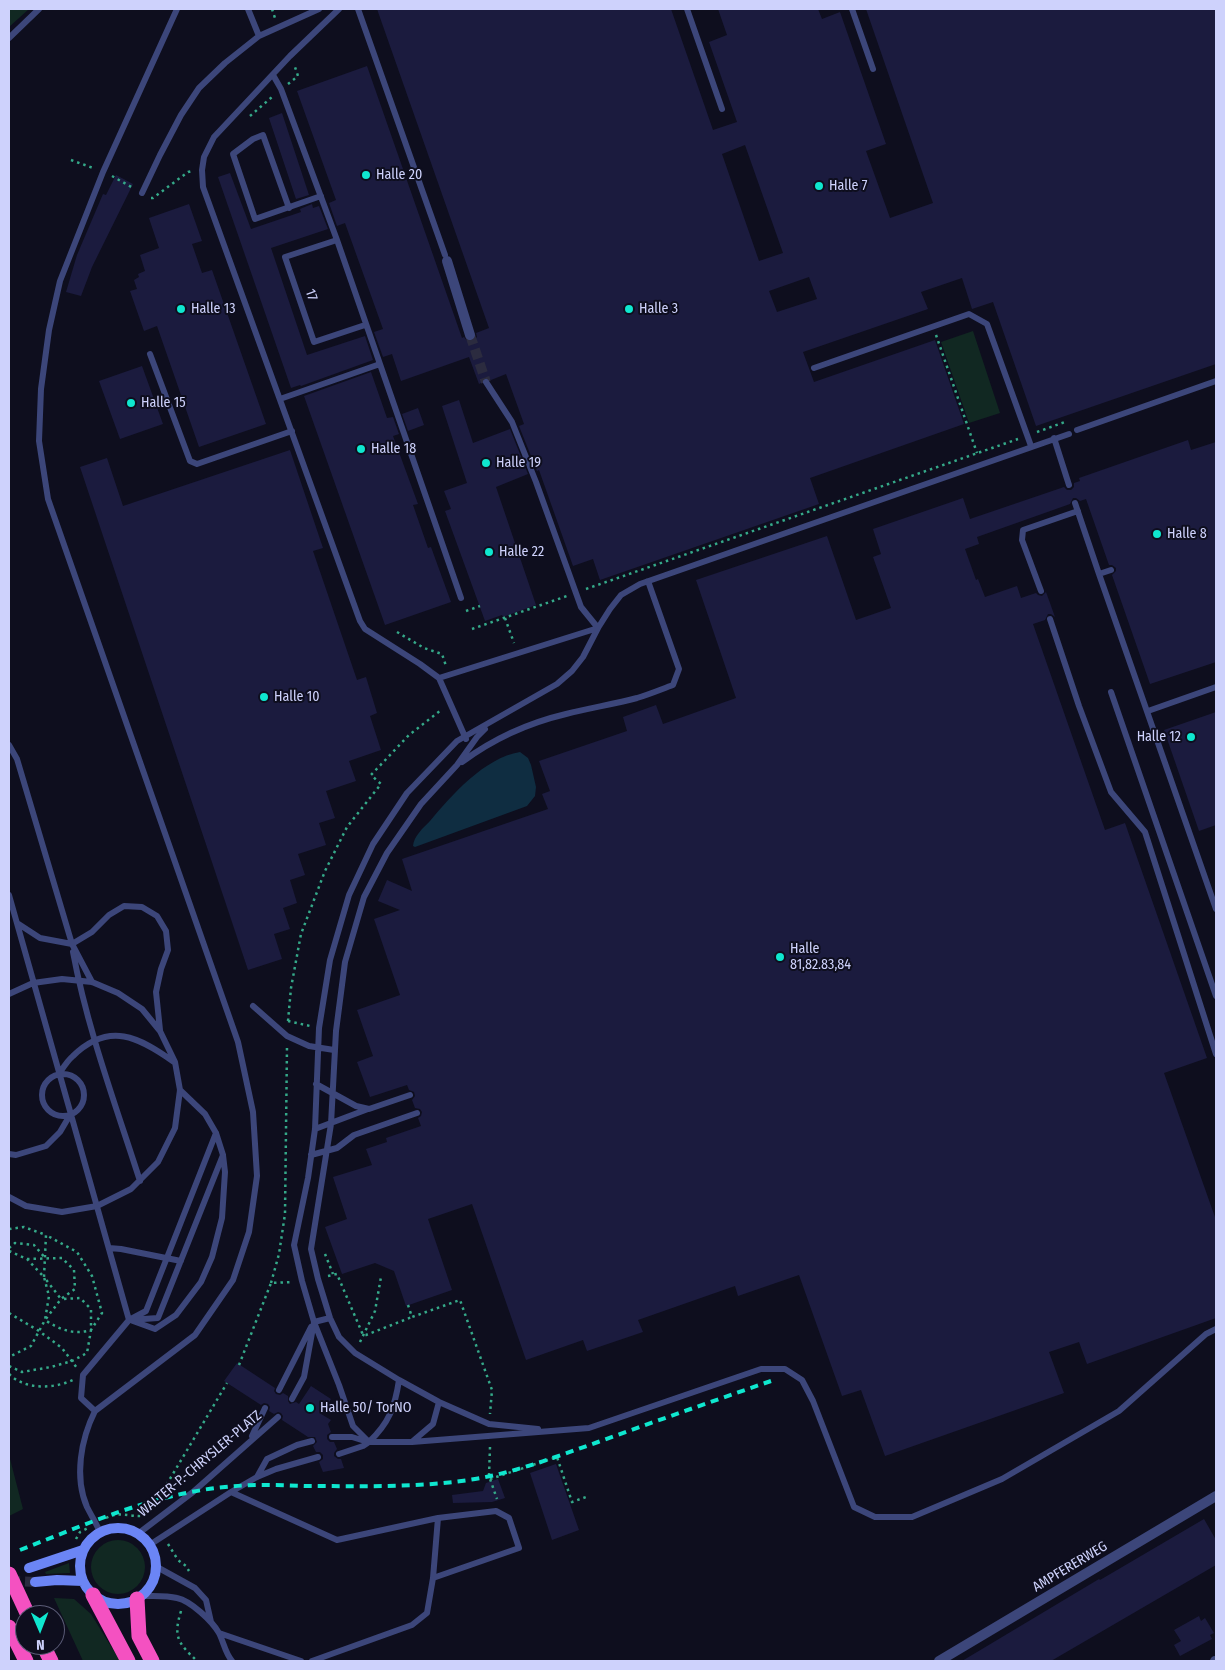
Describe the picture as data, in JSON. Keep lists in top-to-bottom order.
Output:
{
  "streets": {
    "main road": ["WALTER-P.-CHRYSLER-PLATZ"],
    "street": ["AMPFERERWEG"],
    "lane": ["17"]
  },
  "places": [
    "Halle 20",
    "Halle 7",
    "Halle 13",
    "Halle 3",
    "Halle 15",
    "Halle 18",
    "Halle 19",
    "Halle 8",
    "Halle 22",
    "Halle 10",
    "Halle 12",
    "Halle 81,82.83,84",
    "Halle 50/ TorNO"
  ],
  "north": "bottom"
}
